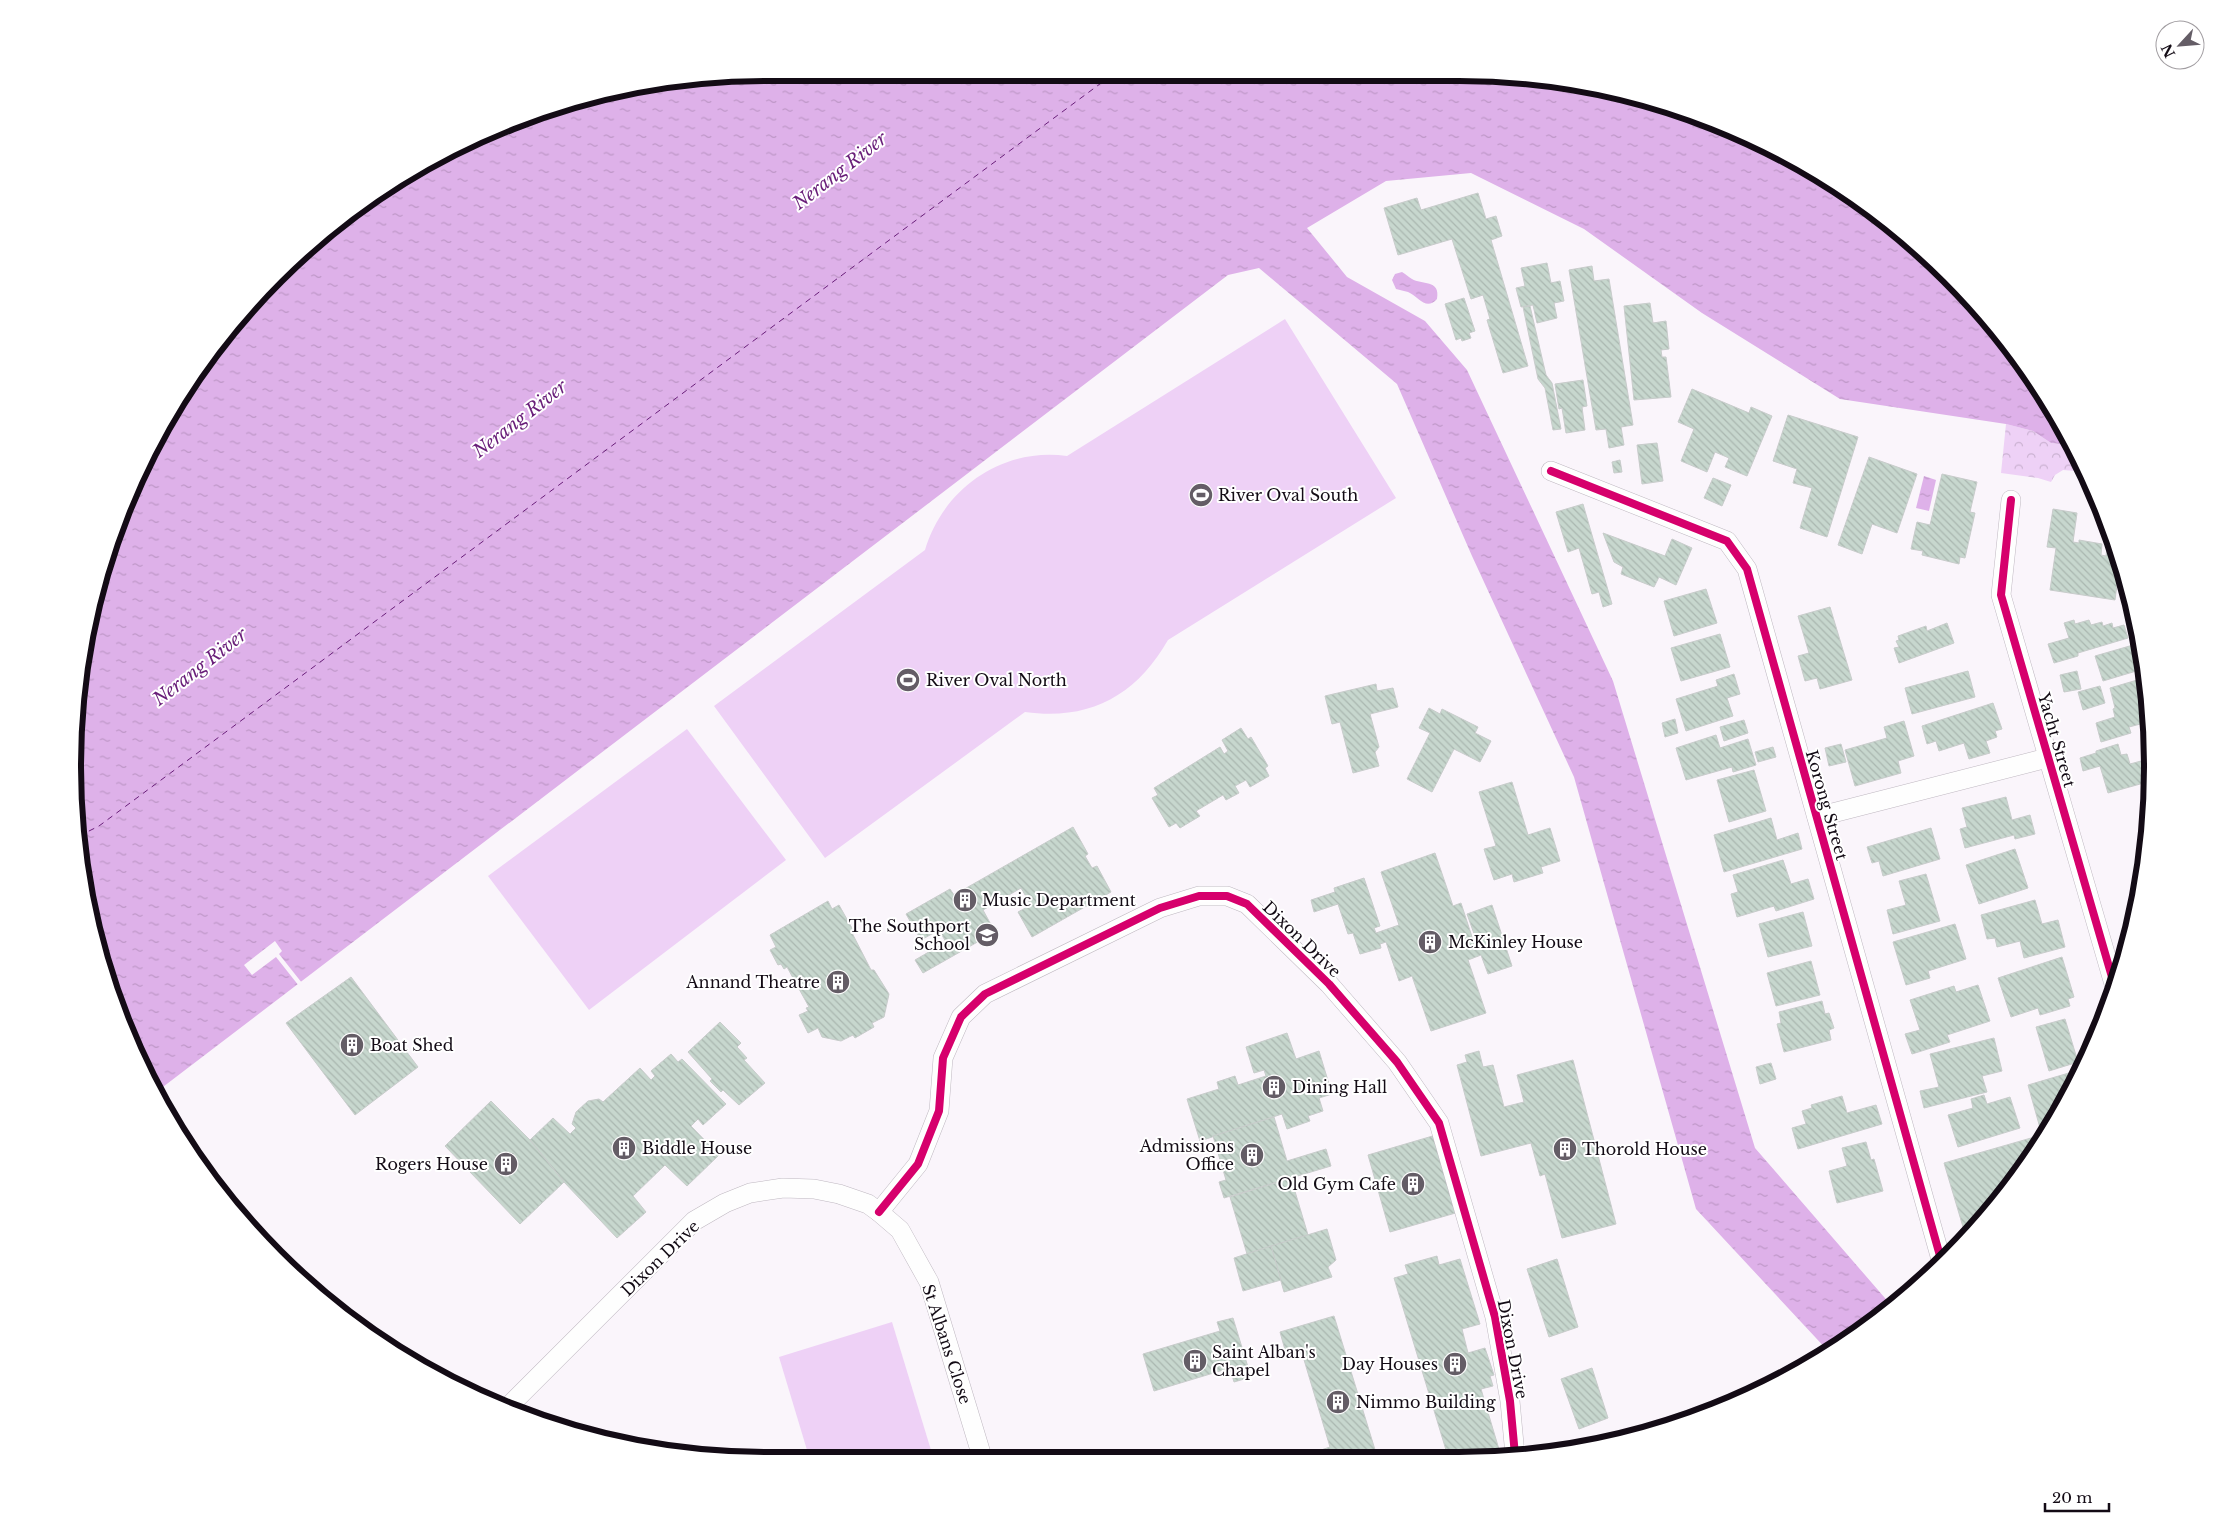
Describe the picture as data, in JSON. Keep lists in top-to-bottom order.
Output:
{
  "streets": {
    "street": [
      "Yacht Street",
      "Korong Street",
      "Dixon Drive",
      "St Albans Close"
    ]
  },
  "crossings": [
    ["Yacht Street", "Korong Street"],
    ["Dixon Drive", "St Albans Close"]
  ],
  "water": ["Nerang River"],
  "places": {
    "sports": ["River Oval South", "River Oval North"],
    "building": [
      "Music Department",
      "McKinley House",
      "Annand Theatre",
      "Boat Shed",
      "Dining Hall",
      "Biddle House",
      "Thorold House",
      "Admissions Office",
      "Rogers House",
      "Old Gym Cafe",
      "Saint Alban's Chapel",
      "Day Houses",
      "Nimmo Building"
    ],
    "school or university": ["The Southport School"]
  },
  "scale_bar": "20 m",
  "north": "bottom left"
}
